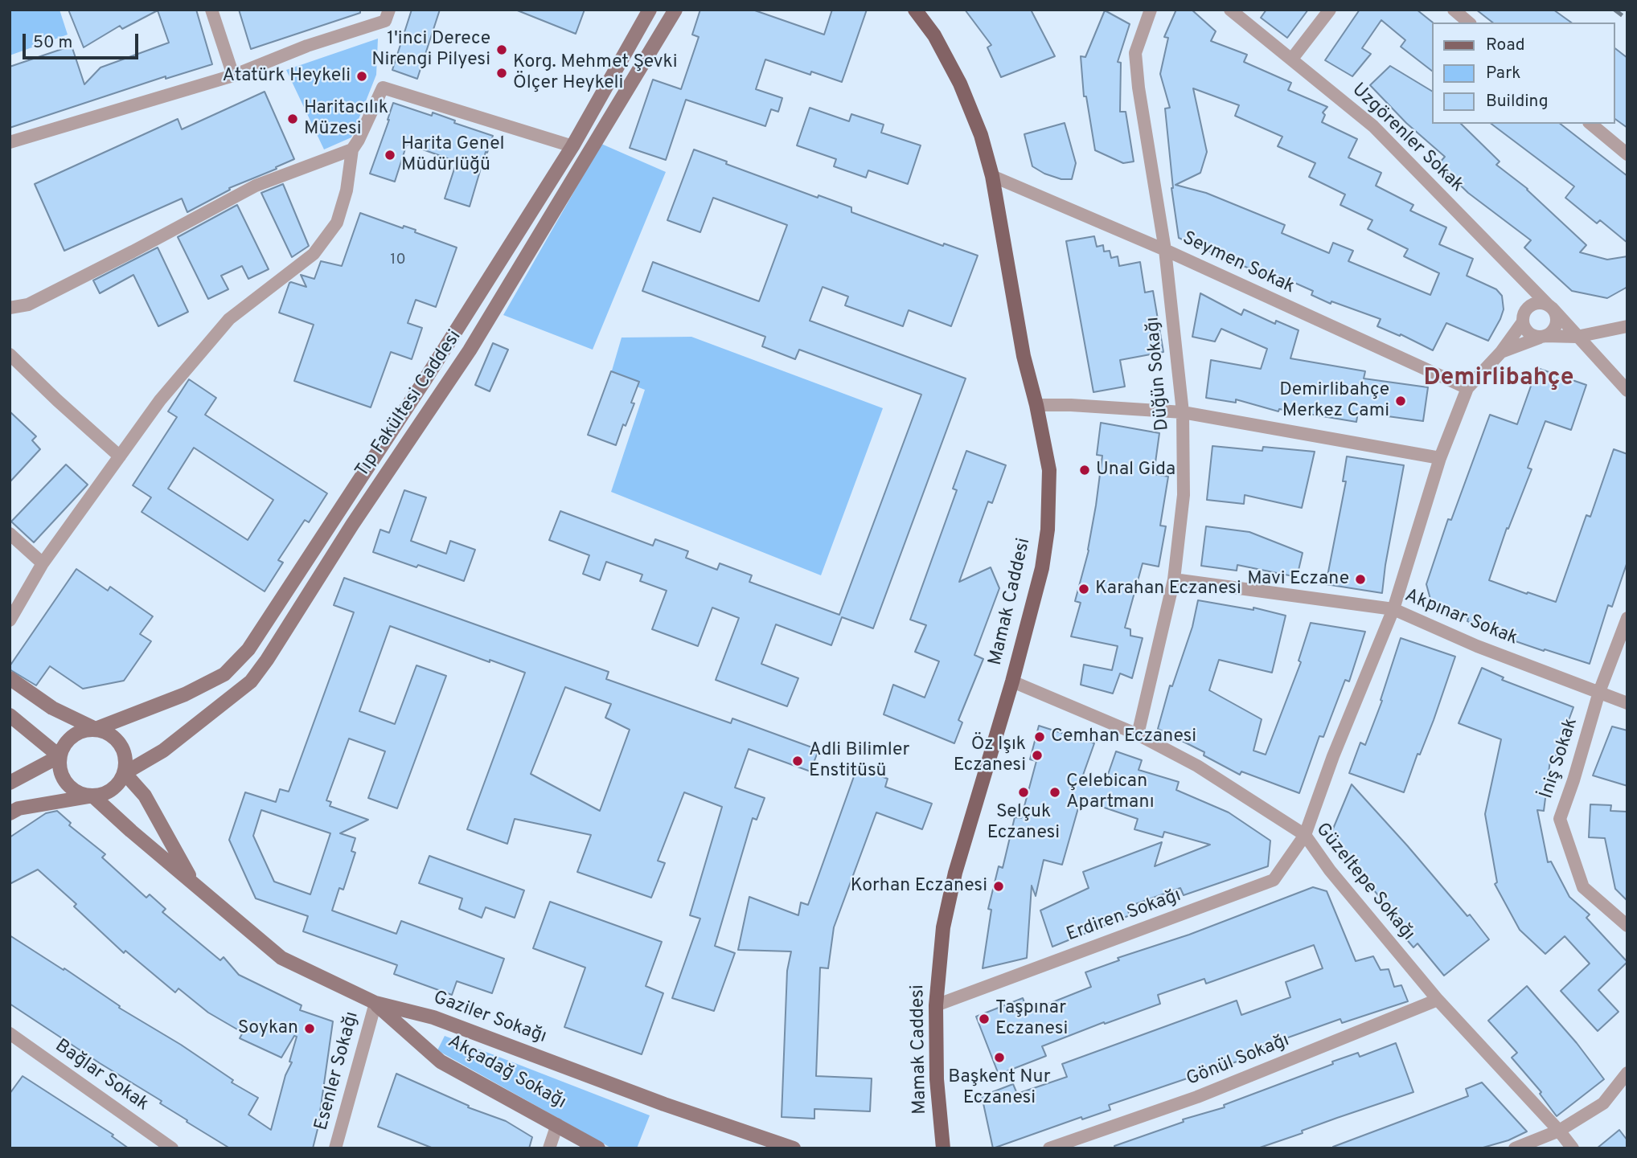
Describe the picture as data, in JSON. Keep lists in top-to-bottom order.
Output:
{
  "streets": {
    "main road": [
      "Tıp Fakültesi Caddesi",
      "Mamak Caddesi",
      "Gaziler Sokağı",
      "Akçadağ Sokağı"
    ],
    "street": [
      "Uzgörenler Sokak",
      "Seymen Sokak",
      "Düğün Sokağı",
      "Akpınar Sokak",
      "İniş Sokak",
      "Güzeltepe Sokağı",
      "Erdiren Sokağı",
      "Gönül Sokağı",
      "Esenler Sokağı",
      "Bağlar Sokak"
    ]
  },
  "crossings": [
    ["Seymen Sokak", "Düğün Sokağı"],
    ["Seymen Sokak", "Mamak Caddesi"],
    ["Seymen Sokak", "Erdiren Sokağı"],
    ["Düğün Sokağı", "Akpınar Sokak"],
    ["Düğün Sokağı", "Güzeltepe Sokağı"],
    ["Tıp Fakültesi Caddesi", "Gaziler Sokağı"],
    ["Mamak Caddesi", "Güzeltepe Sokağı"],
    ["Mamak Caddesi", "Erdiren Sokağı"],
    ["Akpınar Sokak", "İniş Sokak"],
    ["Akpınar Sokak", "Erdiren Sokağı"],
    ["Güzeltepe Sokağı", "Erdiren Sokağı"],
    ["Güzeltepe Sokağı", "Gönül Sokağı"],
    ["Gaziler Sokağı", "Esenler Sokağı"],
    ["Gaziler Sokağı", "Akçadağ Sokağı"],
    ["Esenler Sokağı", "Akçadağ Sokağı"]
  ],
  "districts": ["Demirlibahçe"],
  "places": [
    "1'inci Derece Nirengi Pilyesi",
    "Korg. Mehmet Şevki Ölçer Heykeli",
    "Atatürk Heykeli",
    "Haritacılık Müzesi",
    "Harita Genel Müdürlüğü",
    "Demirlibahçe Merkez Cami",
    "Unal Gida",
    "Mavi Eczane",
    "Karahan Eczanesi",
    "Cemhan Eczanesi",
    "Öz Işık Eczanesi",
    "Adli Bilimler Enstitüsü",
    "Selçuk Eczanesi",
    "Çelebican Apartmanı",
    "Korhan Eczanesi",
    "Taşpınar Eczanesi",
    "Soykan",
    "Başkent Nur Eczanesi"
  ],
  "house_numbers": ["10"],
  "legend": ["Road", "Park", "Building"],
  "scale_bar": "50 m"
}
